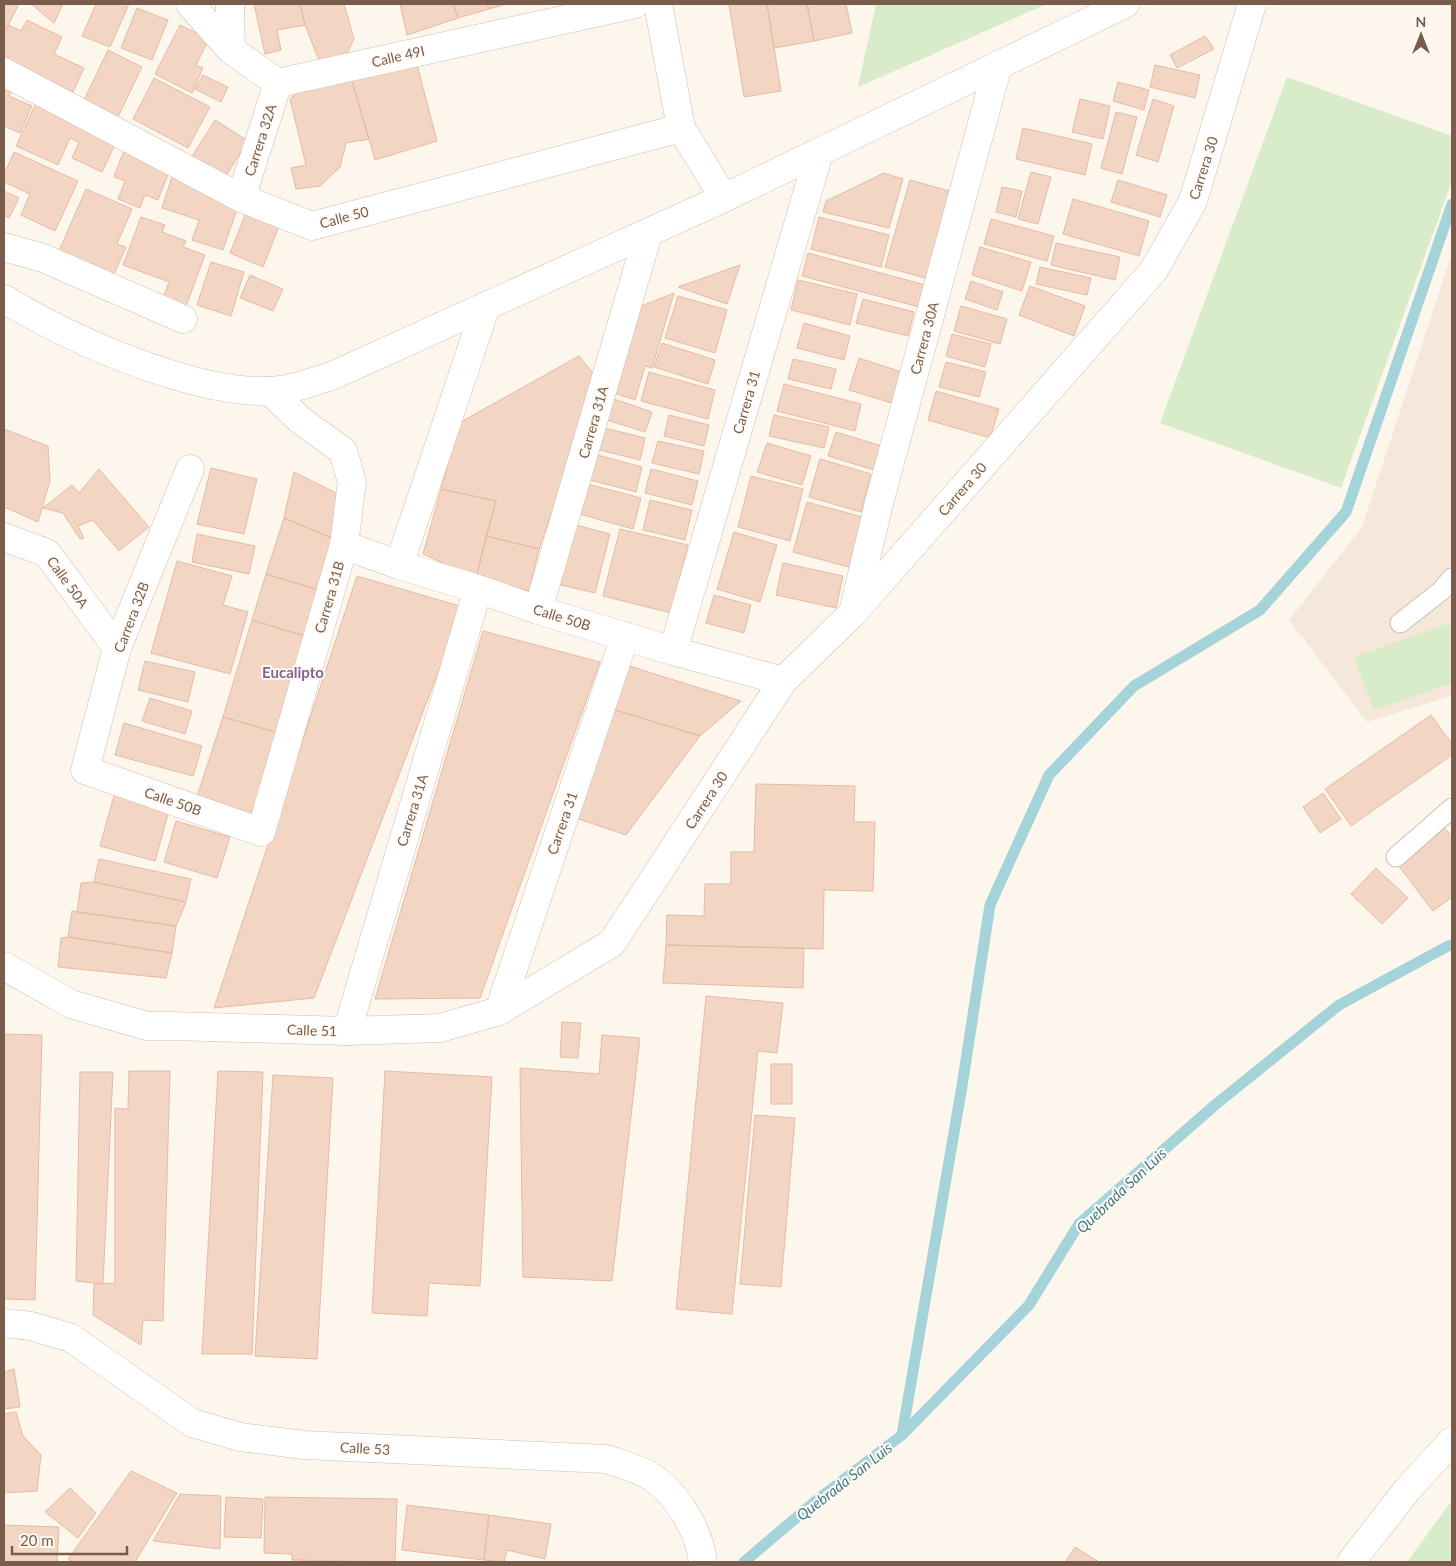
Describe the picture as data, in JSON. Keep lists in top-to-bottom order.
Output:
{
  "streets": {
    "street": [
      "Calle 49I",
      "Carrera 32A",
      "Carrera 30",
      "Calle 50",
      "Carrera 30A",
      "Carrera 31",
      "Carrera 31A",
      "Calle 50A",
      "Carrera 31B",
      "Carrera 32B",
      "Calle 50B",
      "Calle 51",
      "Calle 53"
    ]
  },
  "crossings": [
    ["Calle 49I", "Carrera 32A"],
    ["Carrera 32A", "Calle 50"],
    ["Carrera 30", "Carrera 30A"],
    ["Carrera 30", "Calle 50B"],
    ["Carrera 30", "Calle 51"],
    ["Carrera 31", "Calle 50B"],
    ["Carrera 31", "Calle 51"],
    ["Carrera 31A", "Calle 50B"],
    ["Carrera 31A", "Calle 51"],
    ["Calle 50A", "Carrera 32B"],
    ["Carrera 31B", "Calle 50B"],
    ["Carrera 32B", "Calle 50B"]
  ],
  "districts": ["Eucalipto"],
  "water": ["Quebrada San Luis"],
  "scale_bar": "20 m",
  "north": "top"
}
